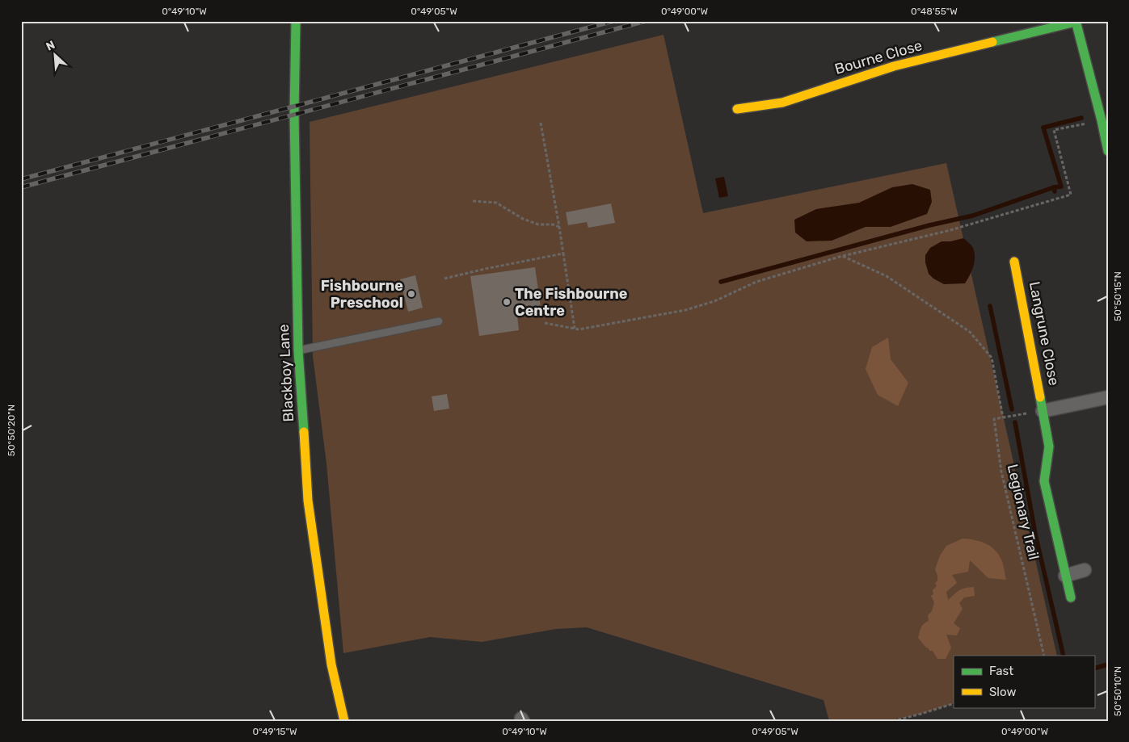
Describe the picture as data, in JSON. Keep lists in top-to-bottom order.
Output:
{
  "streets": {
    "street": ["Bourne Close", "Langrune Close", "Blackboy Lane"],
    "path": ["Legionary Trail"]
  },
  "places": ["Fishbourne Preschool", "The Fishbourne Centre"],
  "legend": ["Fast", "Slow"],
  "north": "top left",
  "coordinates": [
    "0°49'10\"W",
    "0°49'05\"W",
    "0°49'00\"W",
    "0°48'55\"W",
    "50°50'15\"N",
    "50°50'20\"N",
    "50°50'10\"N",
    "0°49'15\"W"
  ]
}
